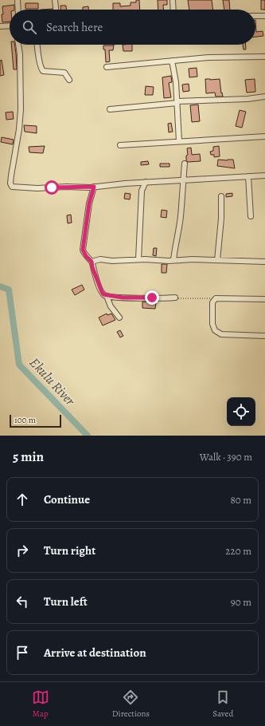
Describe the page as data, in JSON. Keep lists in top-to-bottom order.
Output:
{
  "water": ["Ekulu River"],
  "scale_bar": "100 m",
  "page": {
    "search": "Search here",
    "scale": "100 m",
    "heading": ["5 min", "Walk · 390 m"],
    "list": [
      ["Continue", "80 m"],
      ["Turn right", "220 m"],
      ["Turn left", "90 m"],
      "Arrive at destination"
    ],
    "nav": ["Map", "Directions", "Saved"]
  }
}
